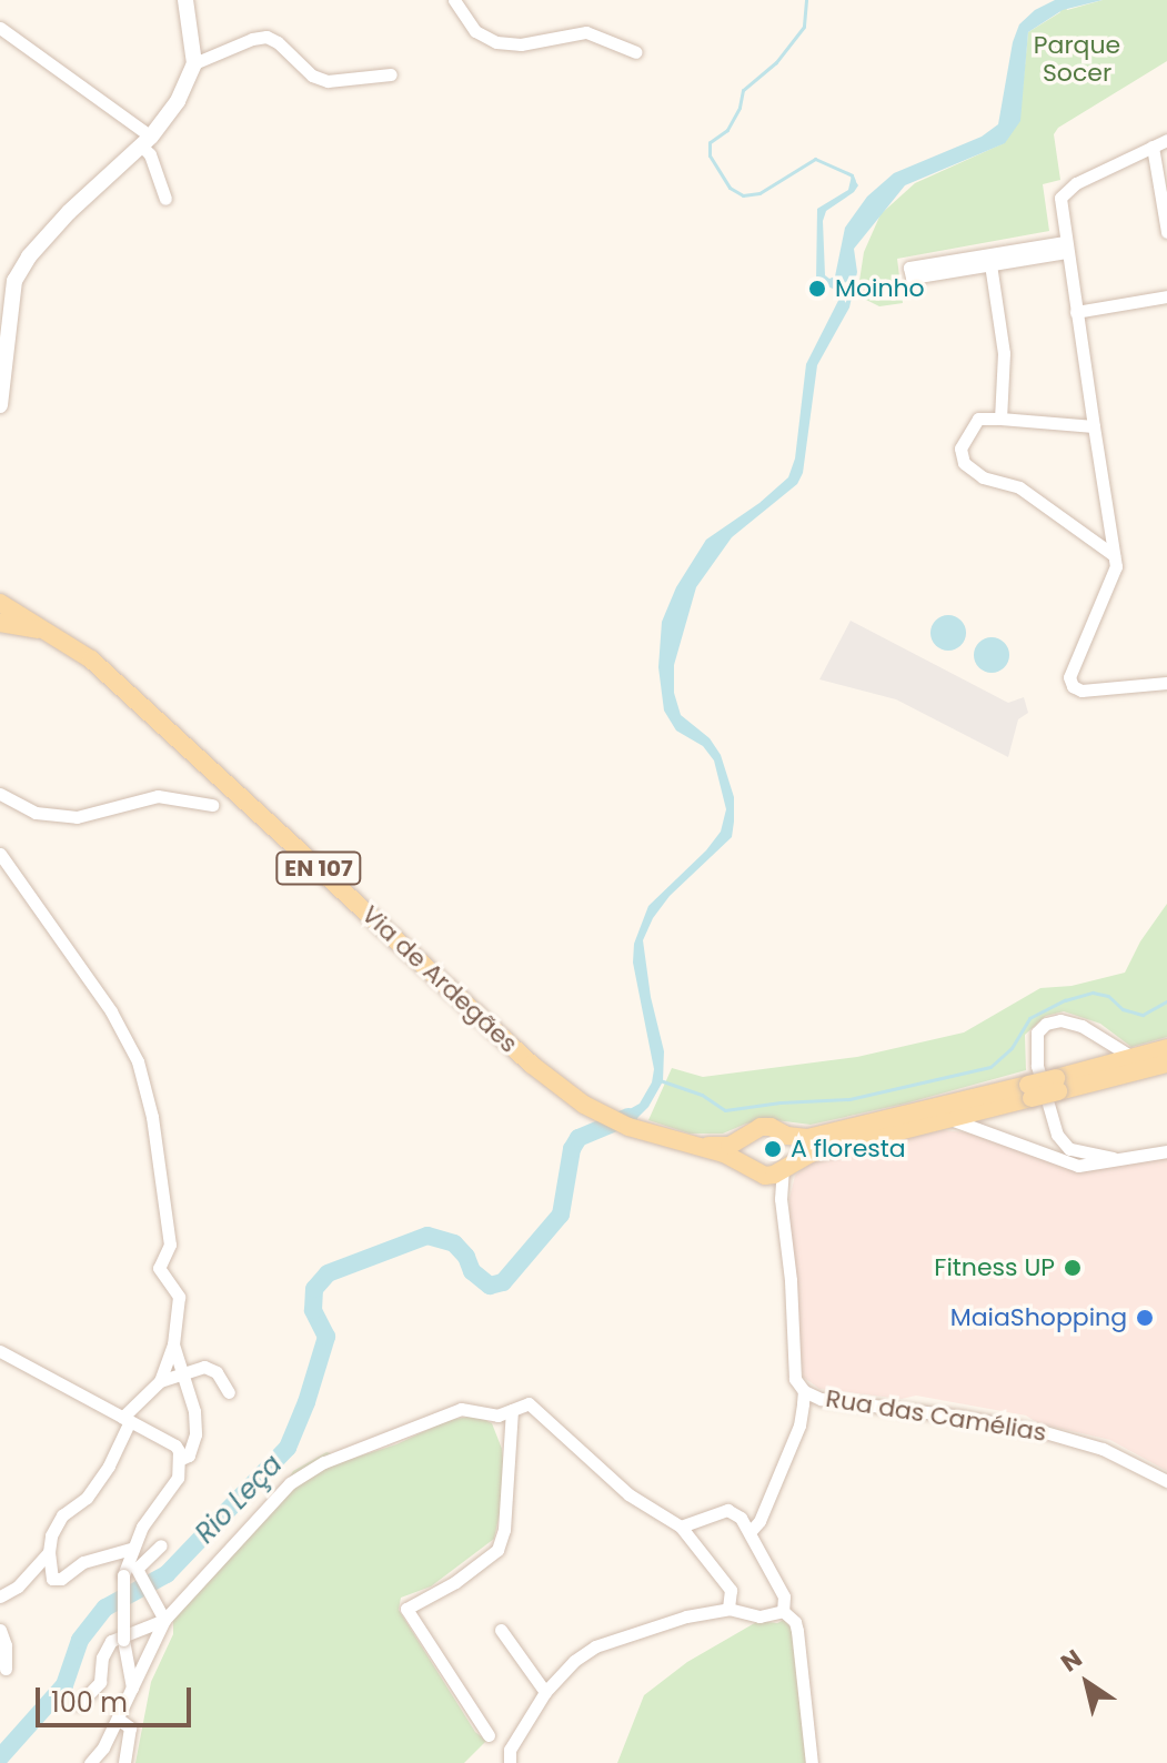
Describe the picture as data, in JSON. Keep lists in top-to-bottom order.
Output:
{
  "streets": {
    "main road": ["EN 107", "Via de Ardegães"],
    "street": ["Rua das Camélias"]
  },
  "water": ["Rio Leça"],
  "parks": ["Parque Socer"],
  "places": [
    "Moinho",
    "A floresta",
    "Fitness UP",
    "MaiaShopping"
  ],
  "scale_bar": "100 m",
  "north": "top left"
}
